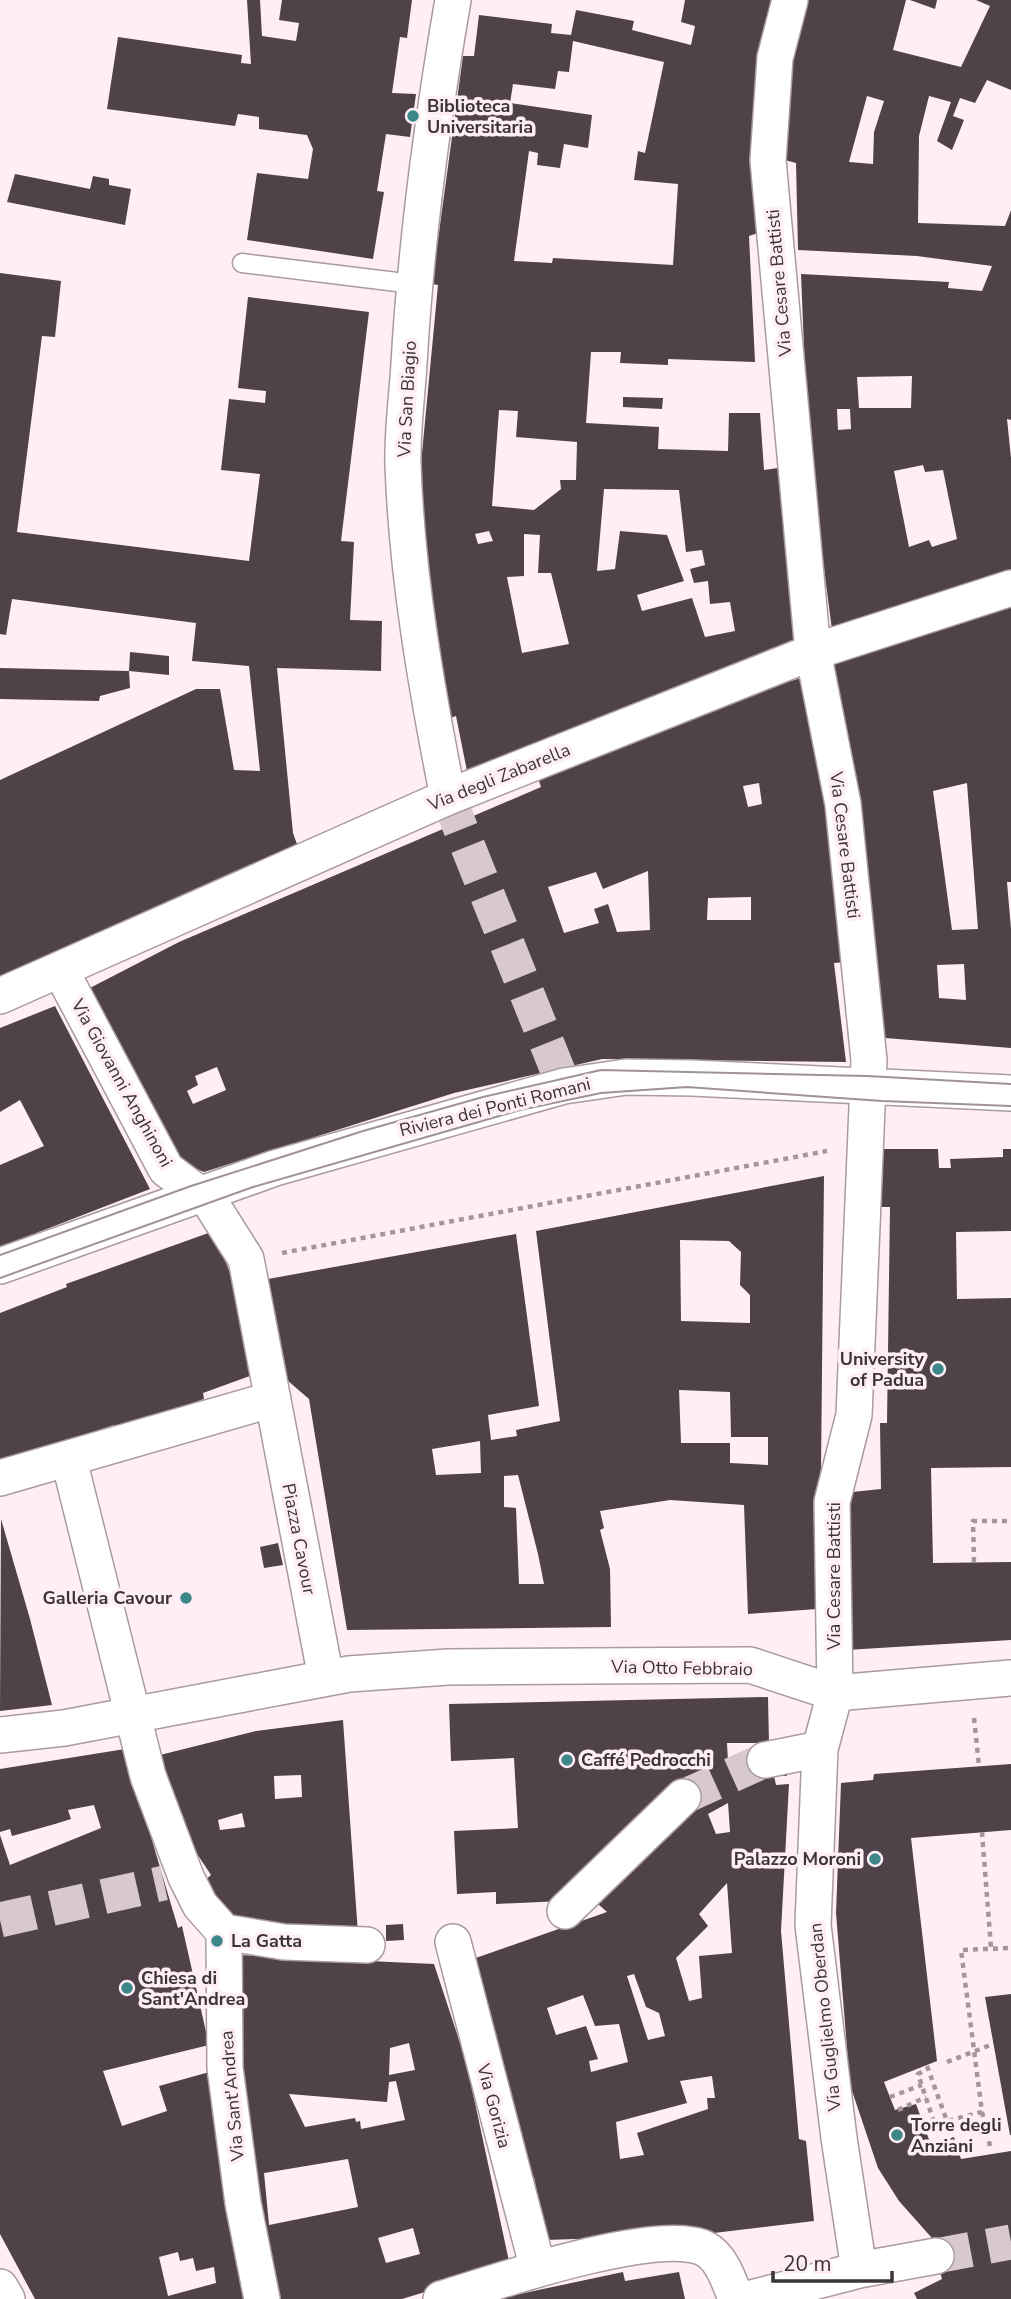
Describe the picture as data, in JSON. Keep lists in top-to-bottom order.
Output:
{
  "streets": {
    "street": [
      "Via Cesare Battisti",
      "Via San Biagio",
      "Via degli Zabarella",
      "Via Giovanni Anghinoni",
      "Riviera dei Ponti Romani",
      "Piazza Cavour",
      "Via Otto Febbraio",
      "Via Guglielmo Oberdan",
      "Via Sant'Andrea",
      "Via Gorizia"
    ]
  },
  "crossings": [
    ["Via Cesare Battisti", "Via degli Zabarella"],
    ["Via Cesare Battisti", "Riviera dei Ponti Romani"],
    ["Via Cesare Battisti", "Via Otto Febbraio"],
    ["Via Cesare Battisti", "Via Guglielmo Oberdan"],
    ["Via San Biagio", "Via degli Zabarella"],
    ["Via degli Zabarella", "Via Giovanni Anghinoni"],
    ["Via Giovanni Anghinoni", "Riviera dei Ponti Romani"],
    ["Via Giovanni Anghinoni", "Piazza Cavour"],
    ["Piazza Cavour", "Via Otto Febbraio"],
    ["Via Otto Febbraio", "Via Guglielmo Oberdan"]
  ],
  "places": [
    "Biblioteca Universitaria",
    "University of Padua",
    "Galleria Cavour",
    "Caffé Pedrocchi",
    "Palazzo Moroni",
    "La Gatta",
    "Chiesa di Sant'Andrea",
    "Torre degli Anziani"
  ],
  "scale_bar": "20 m"
}
